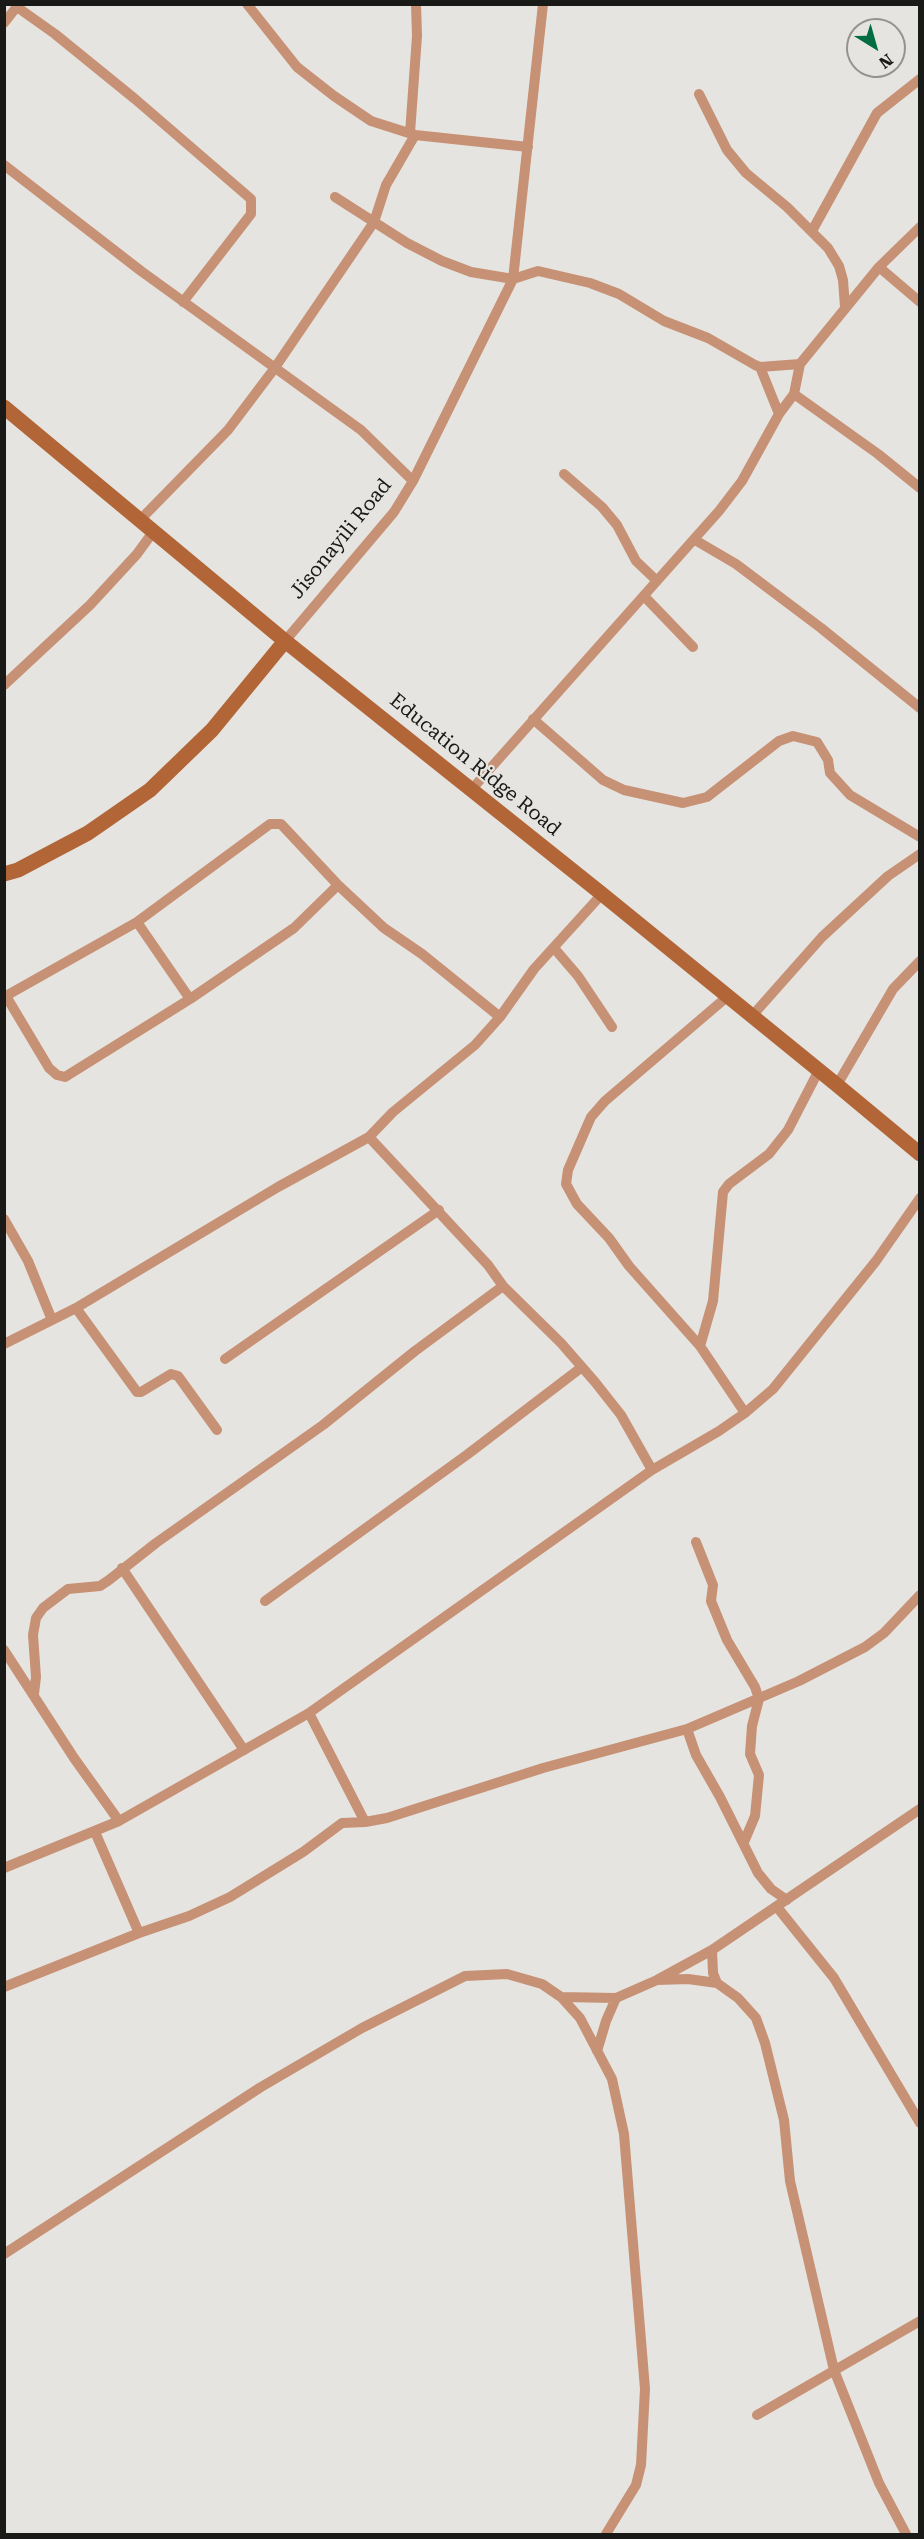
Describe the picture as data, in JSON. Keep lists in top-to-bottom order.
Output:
{
  "streets": {
    "main road": ["Jisonayili Road", "Education Ridge Road"]
  },
  "crossings": [
    ["Jisonayili Road", "Education Ridge Road"]
  ],
  "north": "bottom right"
}
